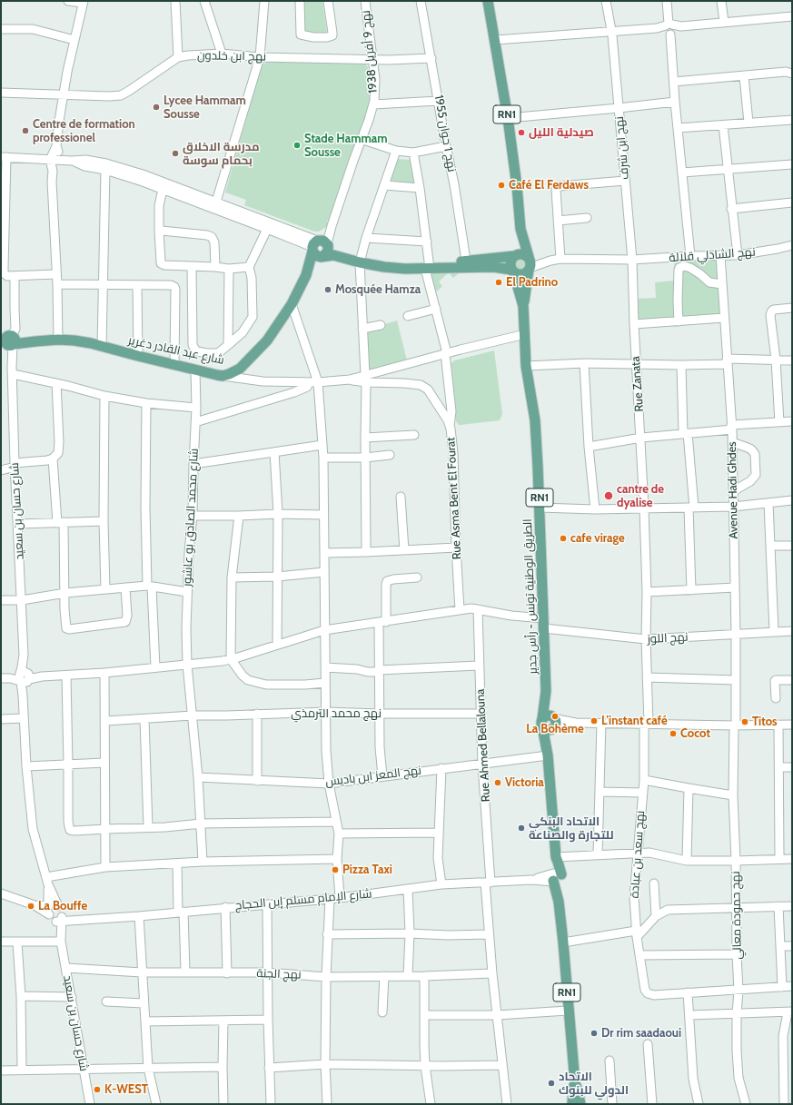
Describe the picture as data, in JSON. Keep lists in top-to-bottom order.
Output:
{
  "streets": {
    "main road": ["RN1", "شارع عبد القادر دغرير", "الطريق الوطنية تونس - رأس جدير"],
    "street": [
      "نهج 9 أفريل 1938",
      "نهج ابن خلدون",
      "نهج 1 جوان 1955",
      "نهج ابن شرف",
      "نهج الشادلي قلالة",
      "Rue Zanata",
      "Avenue Hadi Ghdes",
      "Rue Asma Bent El Fourat",
      "شارع حسان بن سعيد",
      "شارع محمد الصادق بو عاشور",
      "نهج اللوز",
      "نهج محمد الترمذي",
      "Rue Ahmed Bellalouna",
      "نهج المعز ابن باديس",
      "نهج سعد بن عبادة",
      "شارع اﻹمام مسلم إبن الحجاج",
      "نهج حمودة معالي",
      "نهج الجنة"
    ]
  },
  "crossings": [
    ["نهج 9 أفريل 1938", "نهج ابن خلدون"],
    ["نهج 9 أفريل 1938", "شارع عبد القادر دغرير"],
    ["نهج ابن خلدون", "نهج 1 جوان 1955"],
    ["RN1", "نهج الشادلي قلالة"],
    ["RN1", "الطريق الوطنية تونس - رأس جدير"],
    ["نهج ابن شرف", "نهج الشادلي قلالة"],
    ["نهج ابن شرف", "Rue Zanata"],
    ["نهج الشادلي قلالة", "Rue Zanata"],
    ["نهج الشادلي قلالة", "Avenue Hadi Ghdes"],
    ["نهج الشادلي قلالة", "الطريق الوطنية تونس - رأس جدير"],
    ["شارع عبد القادر دغرير", "Rue Asma Bent El Fourat"],
    ["شارع عبد القادر دغرير", "شارع حسان بن سعيد"],
    ["شارع عبد القادر دغرير", "شارع محمد الصادق بو عاشور"],
    ["Avenue Hadi Ghdes", "نهج اللوز"],
    ["Avenue Hadi Ghdes", "نهج حمودة معالي"],
    ["Rue Asma Bent El Fourat", "نهج اللوز"],
    ["شارع حسان بن سعيد", "نهج اللوز"],
    ["شارع حسان بن سعيد", "شارع اﻹمام مسلم إبن الحجاج"],
    ["شارع حسان بن سعيد", "نهج الجنة"],
    ["شارع محمد الصادق بو عاشور", "نهج اللوز"],
    ["شارع محمد الصادق بو عاشور", "نهج محمد الترمذي"],
    ["الطريق الوطنية تونس - رأس جدير", "نهج اللوز"],
    ["الطريق الوطنية تونس - رأس جدير", "نهج المعز ابن باديس"],
    ["الطريق الوطنية تونس - رأس جدير", "شارع اﻹمام مسلم إبن الحجاج"],
    ["نهج اللوز", "Rue Ahmed Bellalouna"],
    ["نهج محمد الترمذي", "Rue Ahmed Bellalouna"],
    ["Rue Ahmed Bellalouna", "نهج المعز ابن باديس"],
    ["Rue Ahmed Bellalouna", "شارع اﻹمام مسلم إبن الحجاج"],
    ["Rue Ahmed Bellalouna", "نهج الجنة"]
  ],
  "places": [
    "Lycee Hammam Sousse",
    "Centre de formation professionel",
    "صيدلية الليل",
    "Stade Hammam Sousse",
    "مدرسة الاخلاق بحمام سوسة",
    "Café El Ferdaws",
    "El Padrino",
    "Mosquée Hamza",
    "cantre de dyalise",
    "cafe virage",
    "La Bohème",
    "L'instant café",
    "Titos",
    "Cocot",
    "Victoria",
    "الاتحاد البنكي للتجارة والصناعة",
    "Pizza Taxi",
    "La Bouffe",
    "Dr rim saadaoui",
    "الاتحاد الدولي للبنوك",
    "K-WEST"
  ]
}
